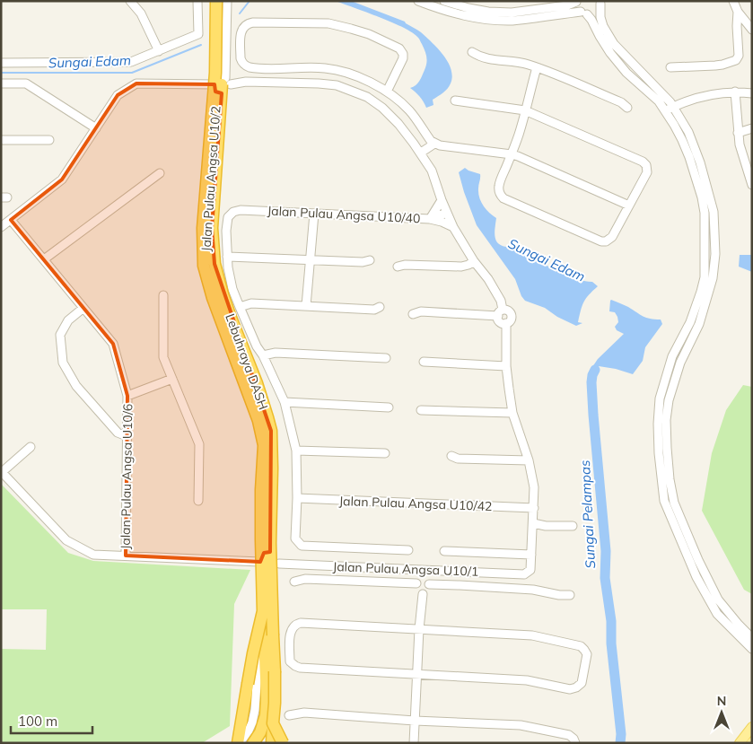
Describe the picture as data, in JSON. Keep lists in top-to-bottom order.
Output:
{
  "streets": {
    "highway": ["Lebuhraya DASH"],
    "street": [
      "Jalan Pulau Angsa U10/2",
      "Jalan Pulau Angsa U10/40",
      "Jalan Pulau Angsa U10/6",
      "Jalan Pulau Angsa U10/42",
      "Jalan Pulau Angsa U10/1"
    ]
  },
  "crossings": [
    ["Jalan Pulau Angsa U10/2", "Lebuhraya DASH"],
    ["Jalan Pulau Angsa U10/2", "Jalan Pulau Angsa U10/1"]
  ],
  "water": ["Sungai Edam", "Sungai Pelampas"],
  "scale_bar": "100 m",
  "north": "top"
}
